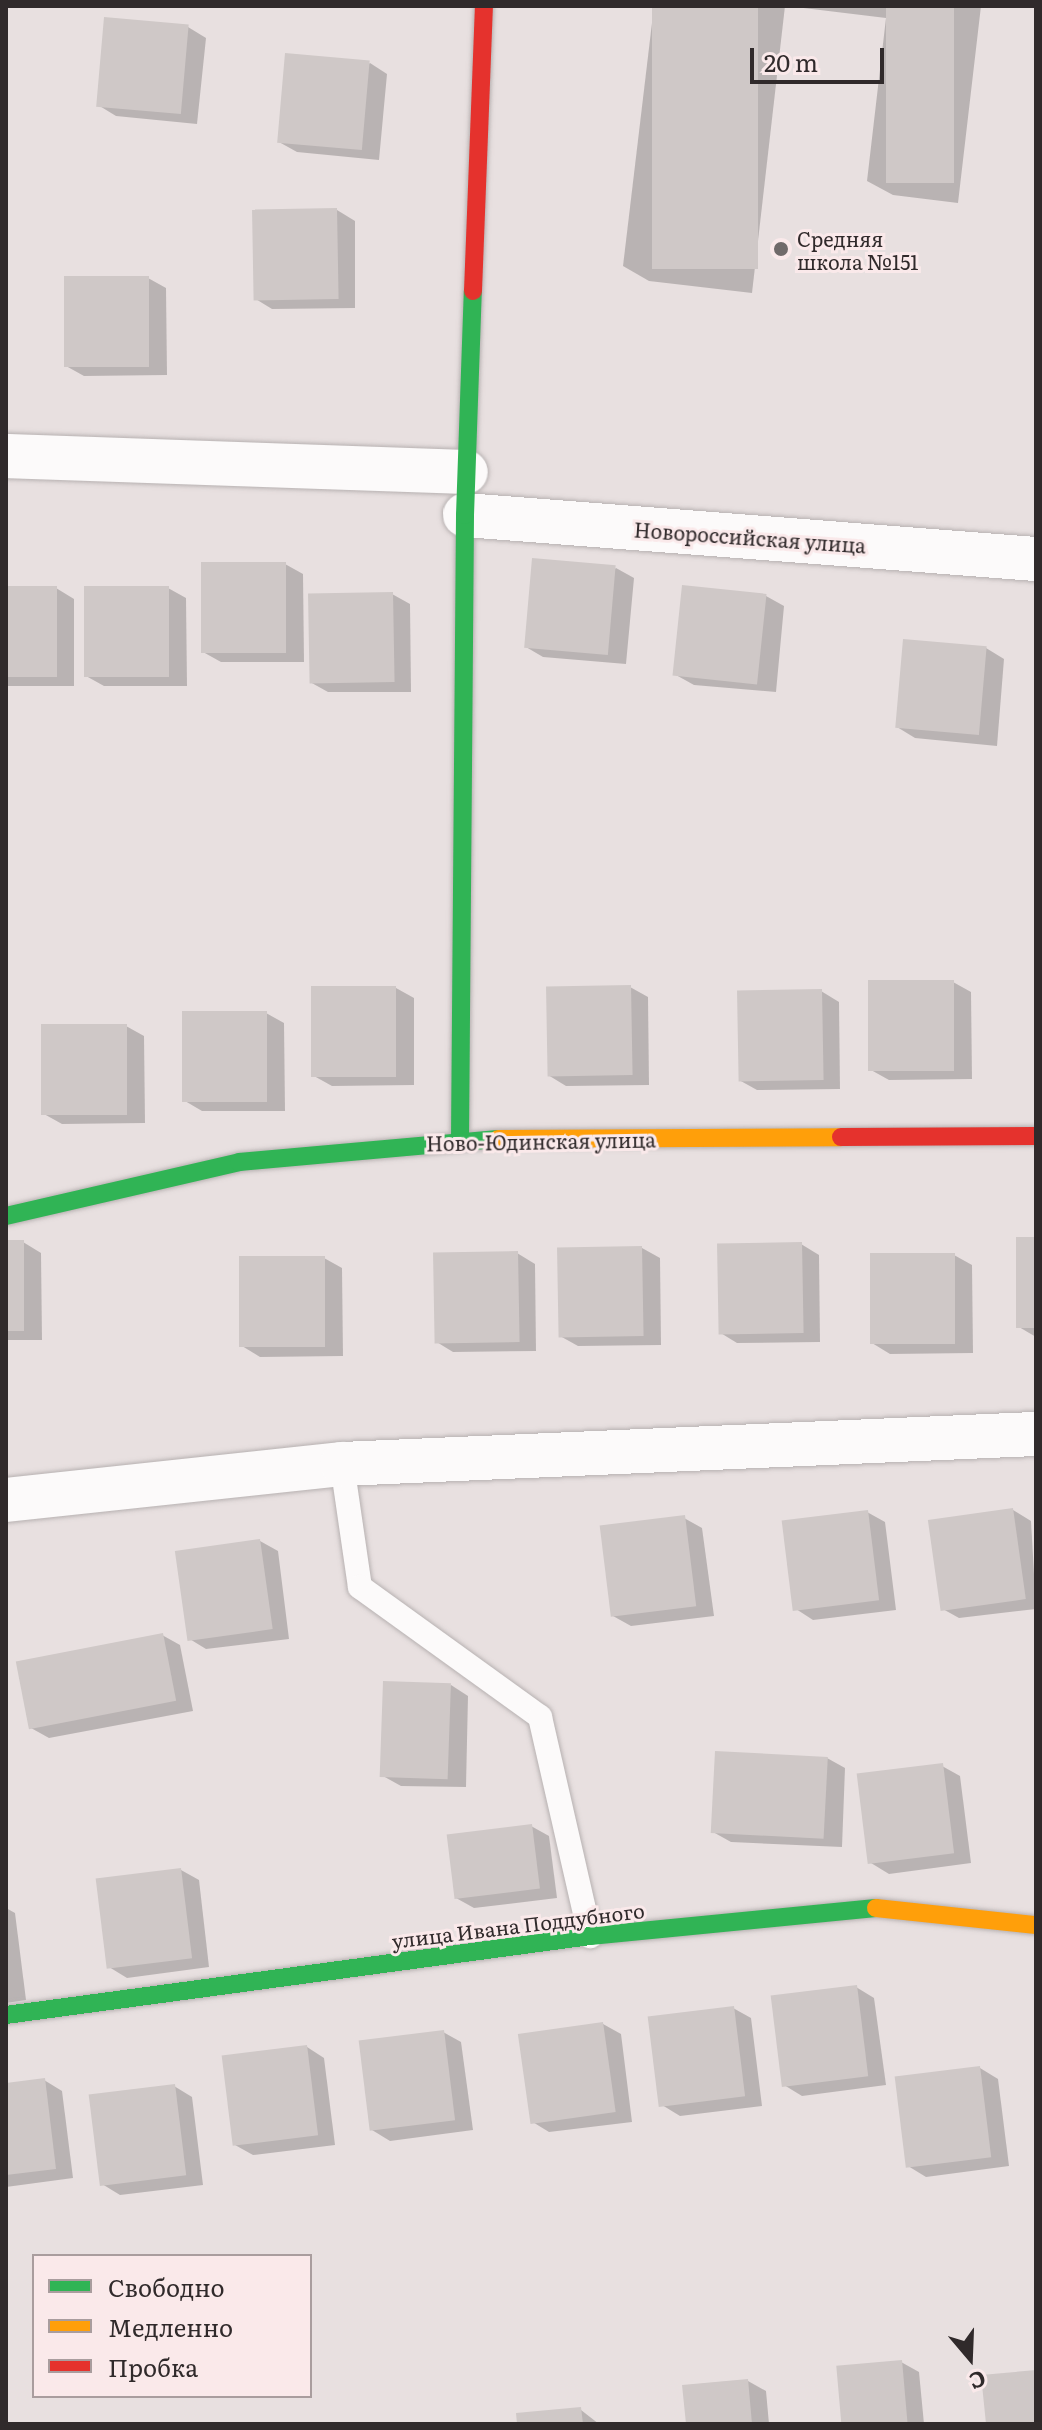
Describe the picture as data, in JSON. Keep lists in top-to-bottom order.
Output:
{
  "streets": {
    "street": ["Новороссийская улица", "Ново-Юдинская улица", "улица Ивана Поддубного"]
  },
  "places": ["Средняя школа №151"],
  "legend": ["Свободно", "Медленно", "Пробка"],
  "scale_bar": "20 m",
  "north": "bottom"
}
